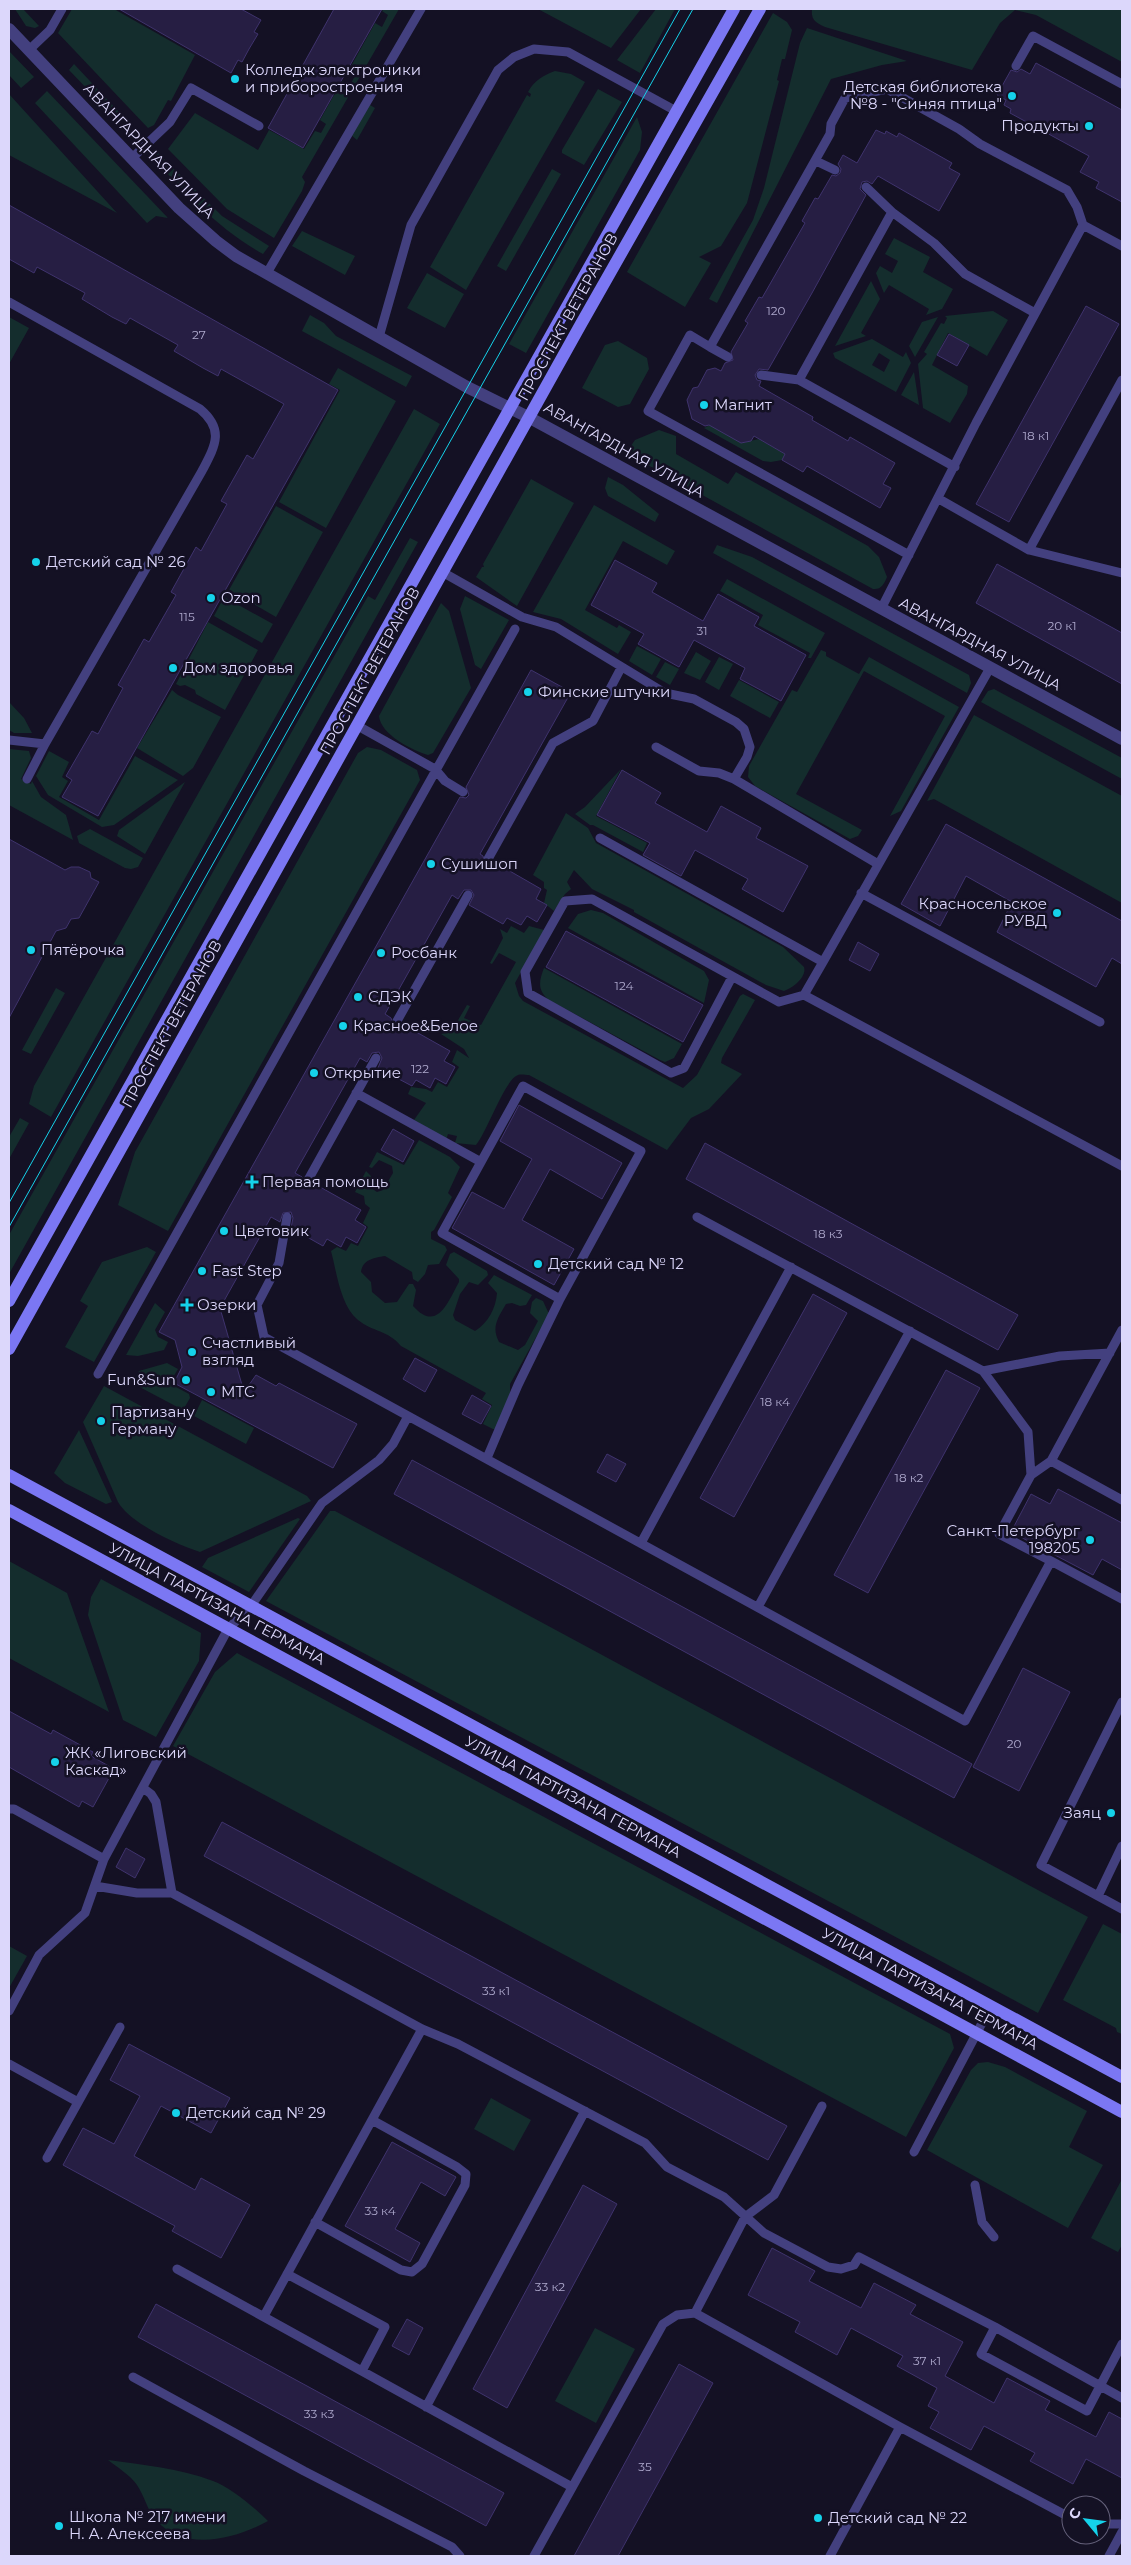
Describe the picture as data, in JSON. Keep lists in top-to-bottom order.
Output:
{
  "streets": {
    "main road": ["ПРОСПЕКТ ВЕТЕРАНОВ", "УЛИЦА ПАРТИЗАНА ГЕРМАНА"],
    "street": ["АВАНГАРДНАЯ УЛИЦА"]
  },
  "crossings": [
    ["АВАНГАРДНАЯ УЛИЦА", "ПРОСПЕКТ ВЕТЕРАНОВ"]
  ],
  "places": {
    "other": [
      "Колледж электроники и приборостроения",
      "Детская библиотека №8 - \"Синяя птица\"",
      "Продукты",
      "Магнит",
      "Детский сад № 26",
      "Ozon",
      "Дом здоровья",
      "Финские штучки",
      "Сушишоп",
      "Красносельское РУВД",
      "Пятёрочка",
      "Росбанк",
      "СДЭК",
      "Красное&Белое",
      "Открытие",
      "Цветовик",
      "Детский сад № 12",
      "Fast Step",
      "Счастливый взгляд",
      "Fun&Sun",
      "МТС",
      "Партизану Герману",
      "Санкт-Петербург 198205",
      "ЖК «Лиговский Каскад»",
      "Заяц",
      "Детский сад № 29",
      "Детский сад № 22",
      "Школа № 217 имени Н. А. Алексеева"
    ],
    "health": ["Первая помощь", "Озерки"]
  },
  "house_numbers": [
    "120",
    "27",
    "18 к1",
    "115",
    "20 к1",
    "31",
    "124",
    "122",
    "18 к3",
    "18 к4",
    "18 к2",
    "20",
    "33 к1",
    "33 к4",
    "33 к2",
    "37 к1",
    "33 к3",
    "35"
  ],
  "north": "top left"
}
